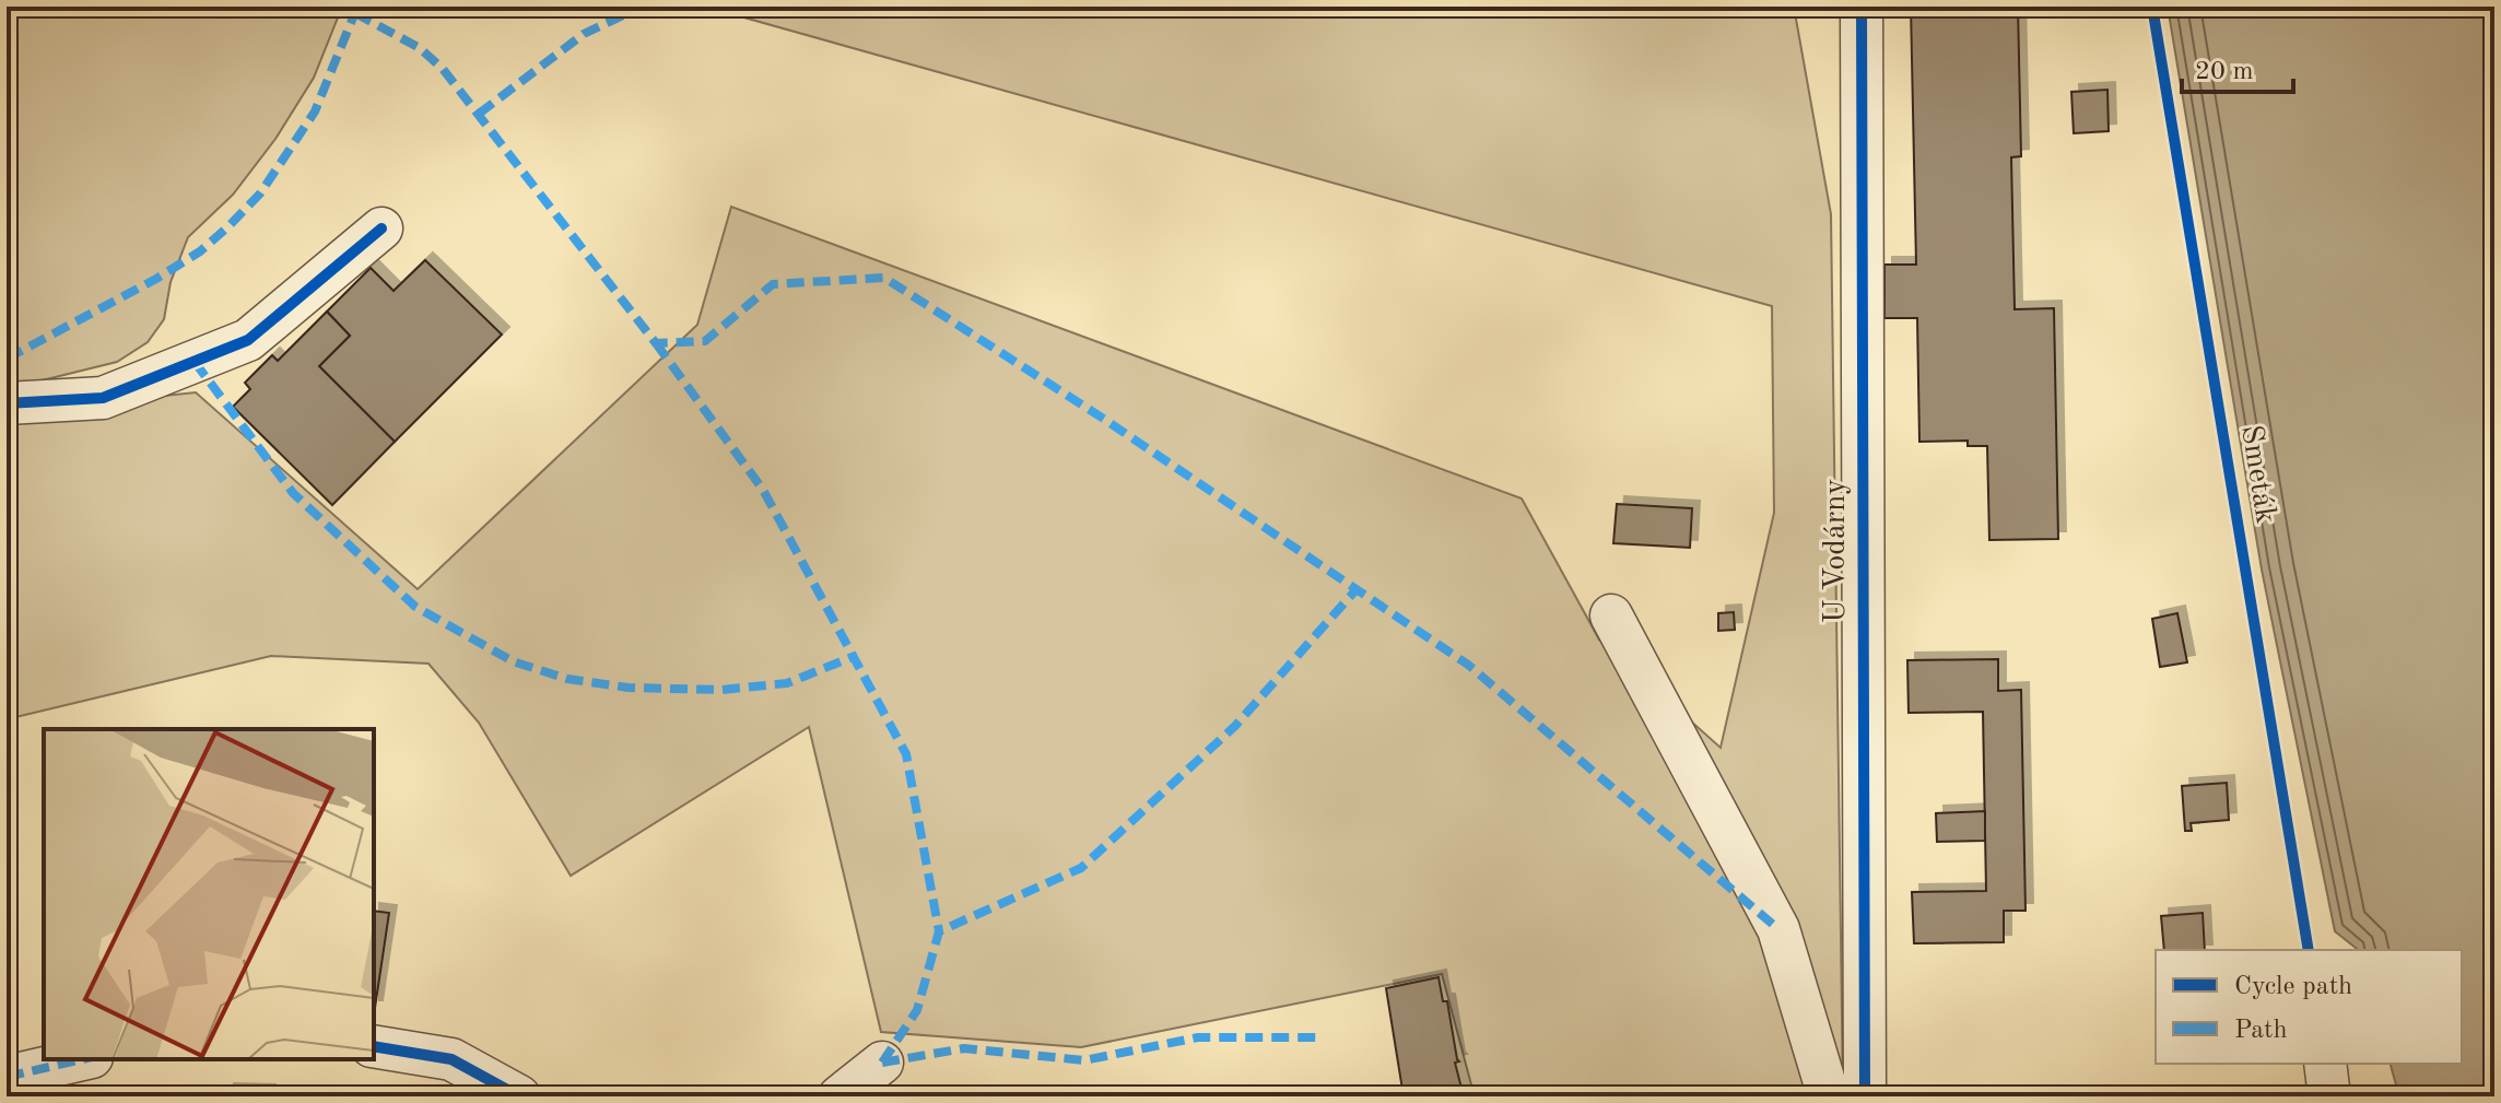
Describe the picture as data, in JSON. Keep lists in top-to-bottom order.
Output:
{
  "streets": {
    "street": ["U Vodárny"],
    "cycle path": ["Smeták"]
  },
  "legend": ["Cycle path", "Path"],
  "scale_bar": "20 m"
}
